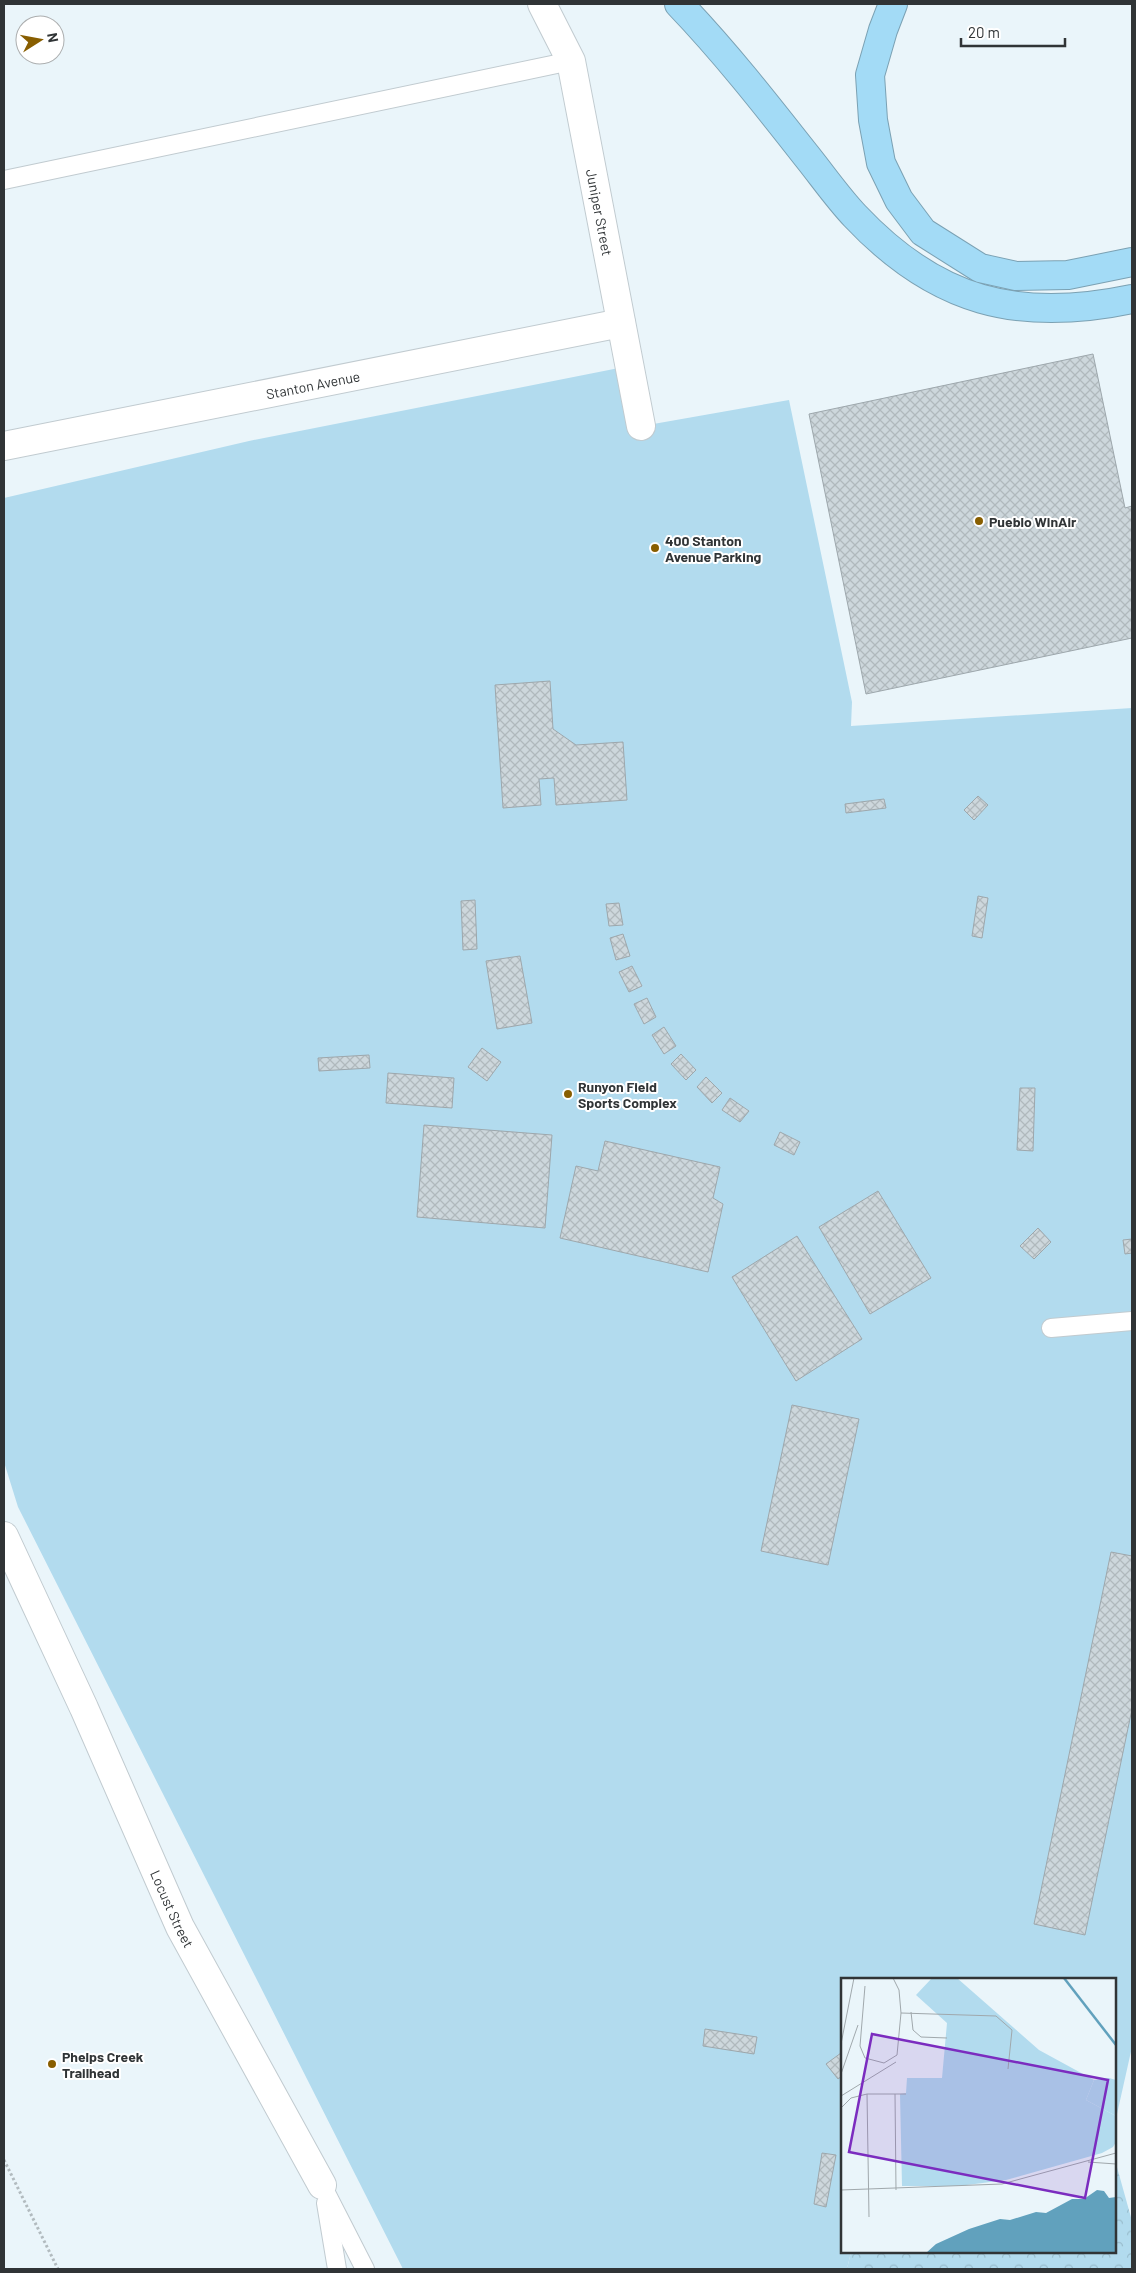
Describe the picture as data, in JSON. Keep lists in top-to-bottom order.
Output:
{
  "streets": {
    "street": ["Juniper Street", "Stanton Avenue", "Locust Street"]
  },
  "crossings": [
    ["Juniper Street", "Stanton Avenue"]
  ],
  "places": [
    "Pueblo WinAir",
    "400 Stanton Avenue Parking",
    "Runyon Field Sports Complex",
    "Phelps Creek Trailhead"
  ],
  "scale_bar": "20 m",
  "north": "right"
}
